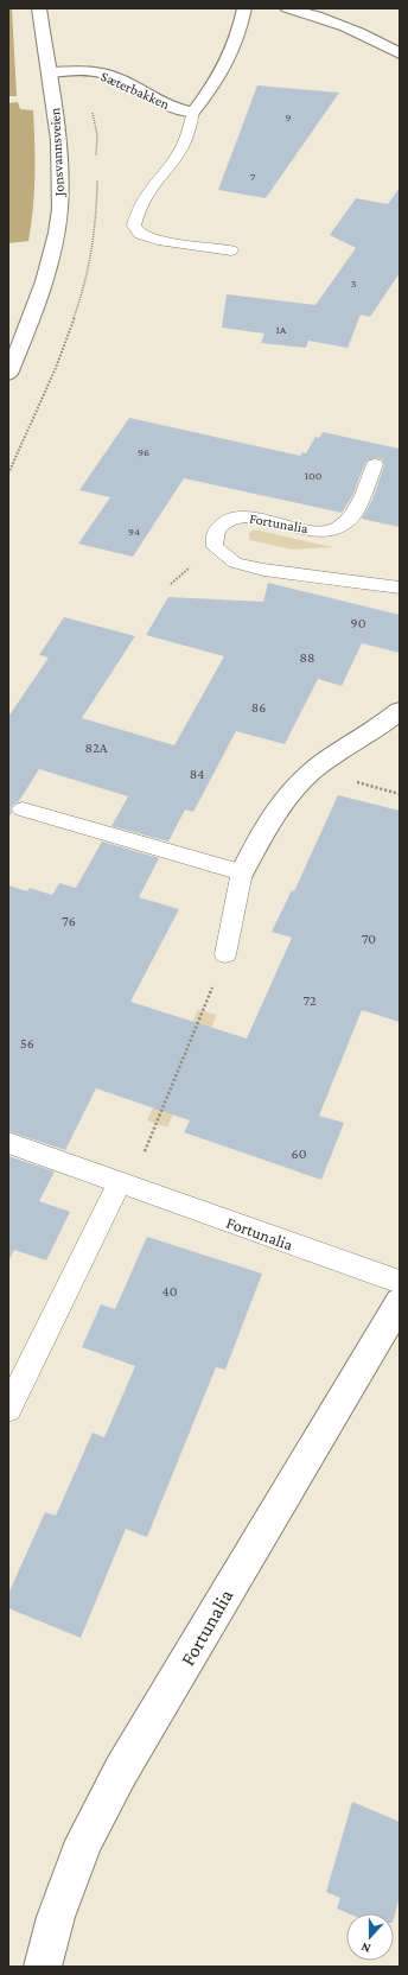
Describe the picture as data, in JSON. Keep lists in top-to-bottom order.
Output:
{
  "streets": {
    "street": ["Sæterbakken", "Jonsvannsveien", "Fortunalia"]
  },
  "crossings": [
    ["Sæterbakken", "Jonsvannsveien"]
  ],
  "house_numbers": [
    "9",
    "7",
    "3",
    "1A",
    "96",
    "100",
    "94",
    "90",
    "88",
    "86",
    "82A",
    "84",
    "76",
    "70",
    "72",
    "56",
    "60",
    "40"
  ],
  "north": "bottom"
}
